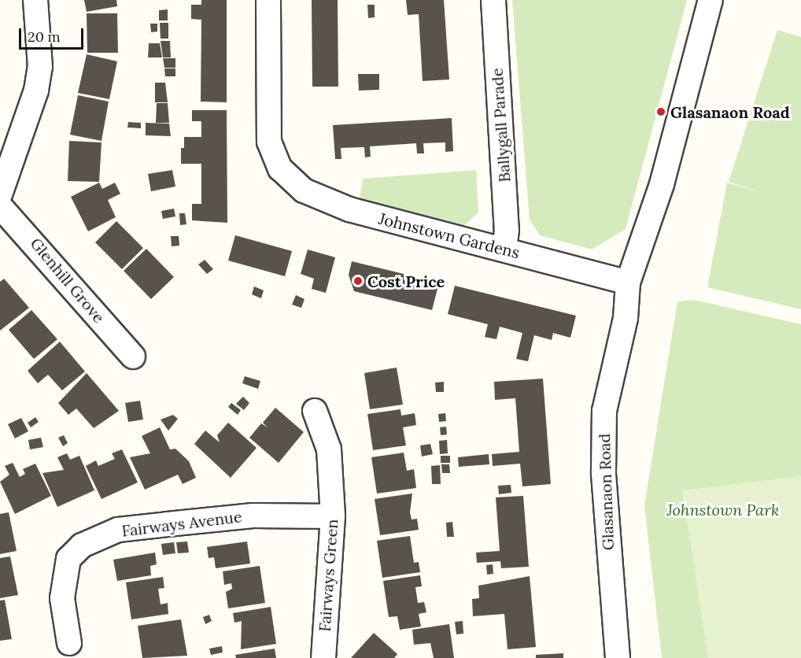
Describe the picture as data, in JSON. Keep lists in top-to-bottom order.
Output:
{
  "streets": {
    "street": [
      "Ballygall Parade",
      "Johnstown Gardens",
      "Glenhill Grove",
      "Glasanaon Road",
      "Fairways Avenue",
      "Fairways Green"
    ]
  },
  "crossings": [
    ["Ballygall Parade", "Johnstown Gardens"],
    ["Johnstown Gardens", "Glasanaon Road"],
    ["Fairways Avenue", "Fairways Green"]
  ],
  "parks": ["Johnstown Park"],
  "places": ["Glasanaon Road", "Cost Price"],
  "scale_bar": "20 m"
}
